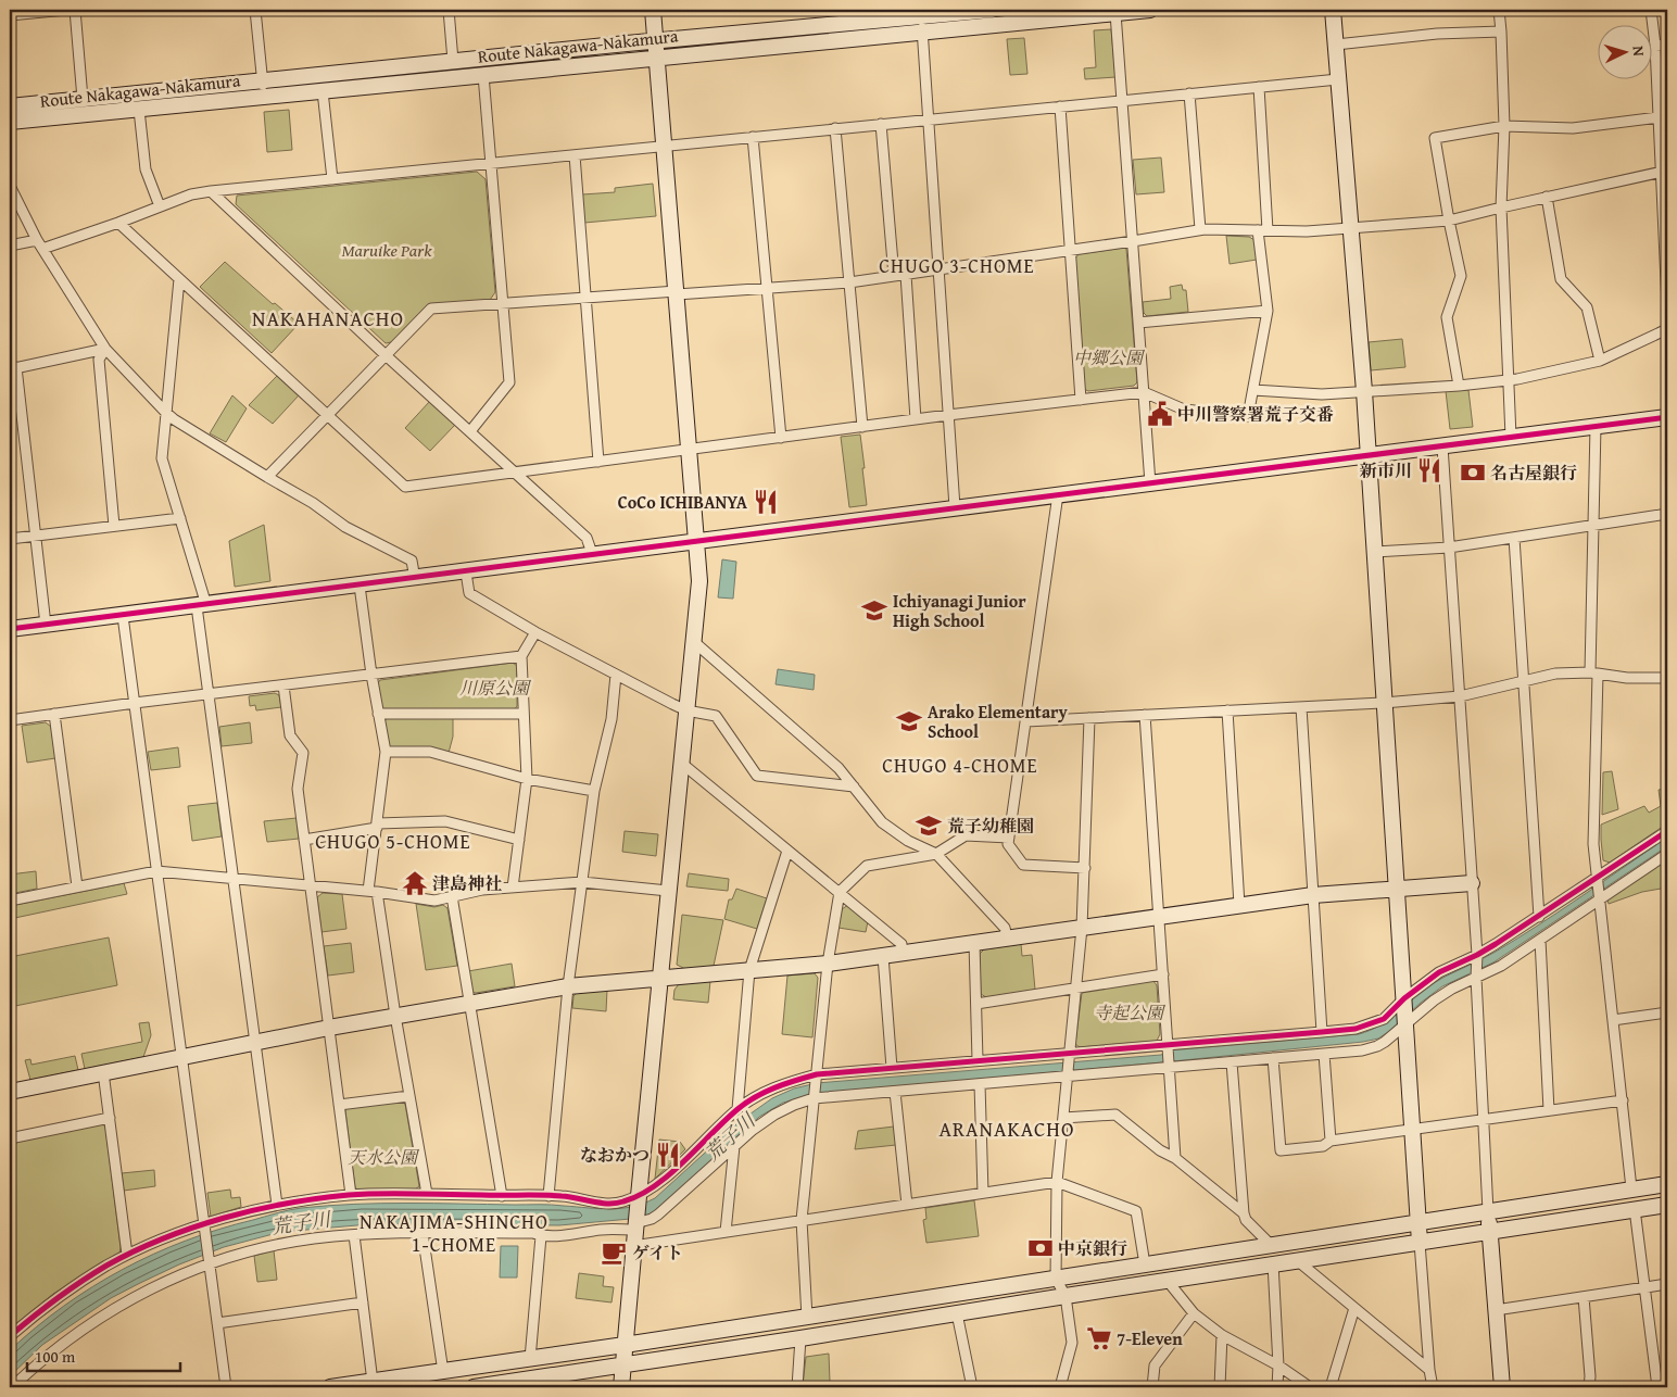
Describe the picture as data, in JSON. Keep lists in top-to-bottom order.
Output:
{
  "streets": {
    "street": ["Route Nakagawa-Nakamura"]
  },
  "districts": [
    "CHUGO 3-CHOME",
    "NAKAHANACHO",
    "CHUGO 4-CHOME",
    "CHUGO 5-CHOME",
    "ARANAKACHO",
    "NAKAJIMA-SHINCHO 1-CHOME"
  ],
  "water": ["荒子川"],
  "parks": [
    "Maruike Park",
    "中郷公園",
    "川原公園",
    "寺起公園",
    "天水公園"
  ],
  "places": {
    "public building": ["中川警察署荒子交番"],
    "restaurant": ["新市川", "CoCo ICHIBANYA", "なおかつ"],
    "bank": ["名古屋銀行", "中京銀行"],
    "school or university": ["Ichiyanagi Junior High School", "Arako Elementary School", "荒子幼稚園"],
    "temple": ["津島神社"],
    "cafe": ["ゲイト"],
    "supermarket": ["7-Eleven"]
  },
  "scale_bar": "100 m",
  "north": "right"
}
